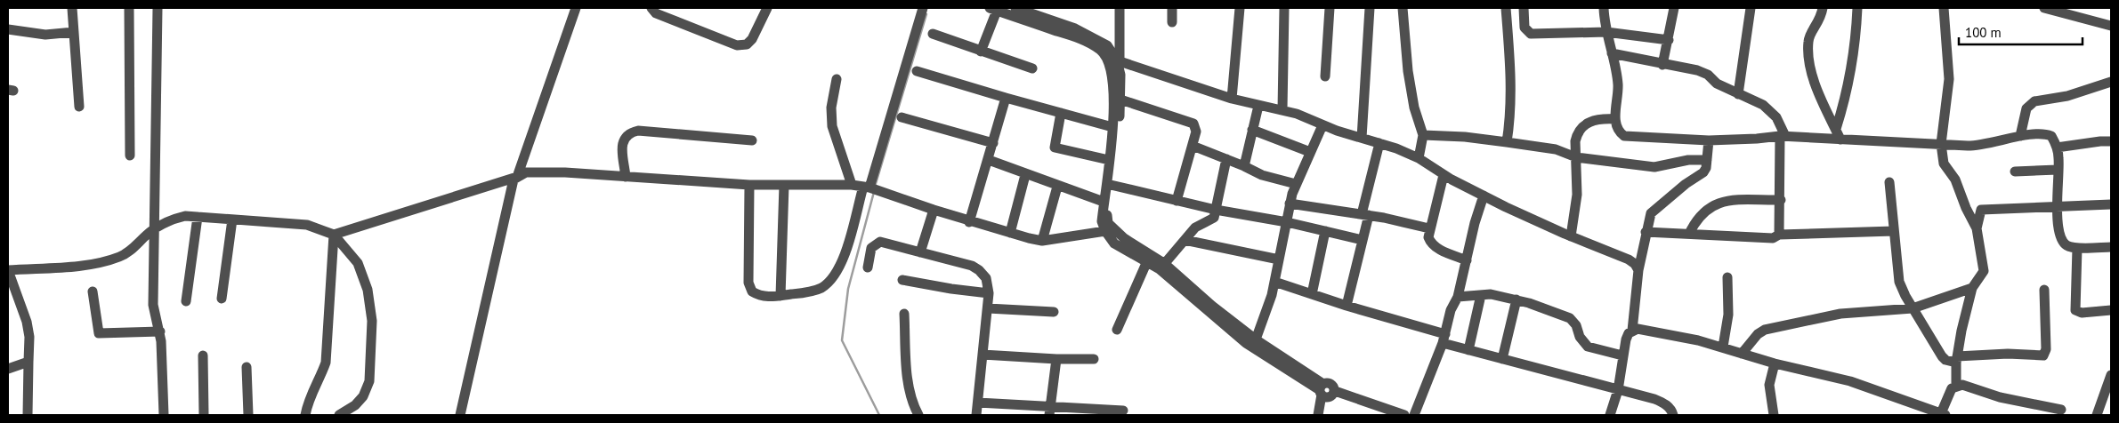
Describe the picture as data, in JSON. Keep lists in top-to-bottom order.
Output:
{
  "scale_bar": "100 m"
}
